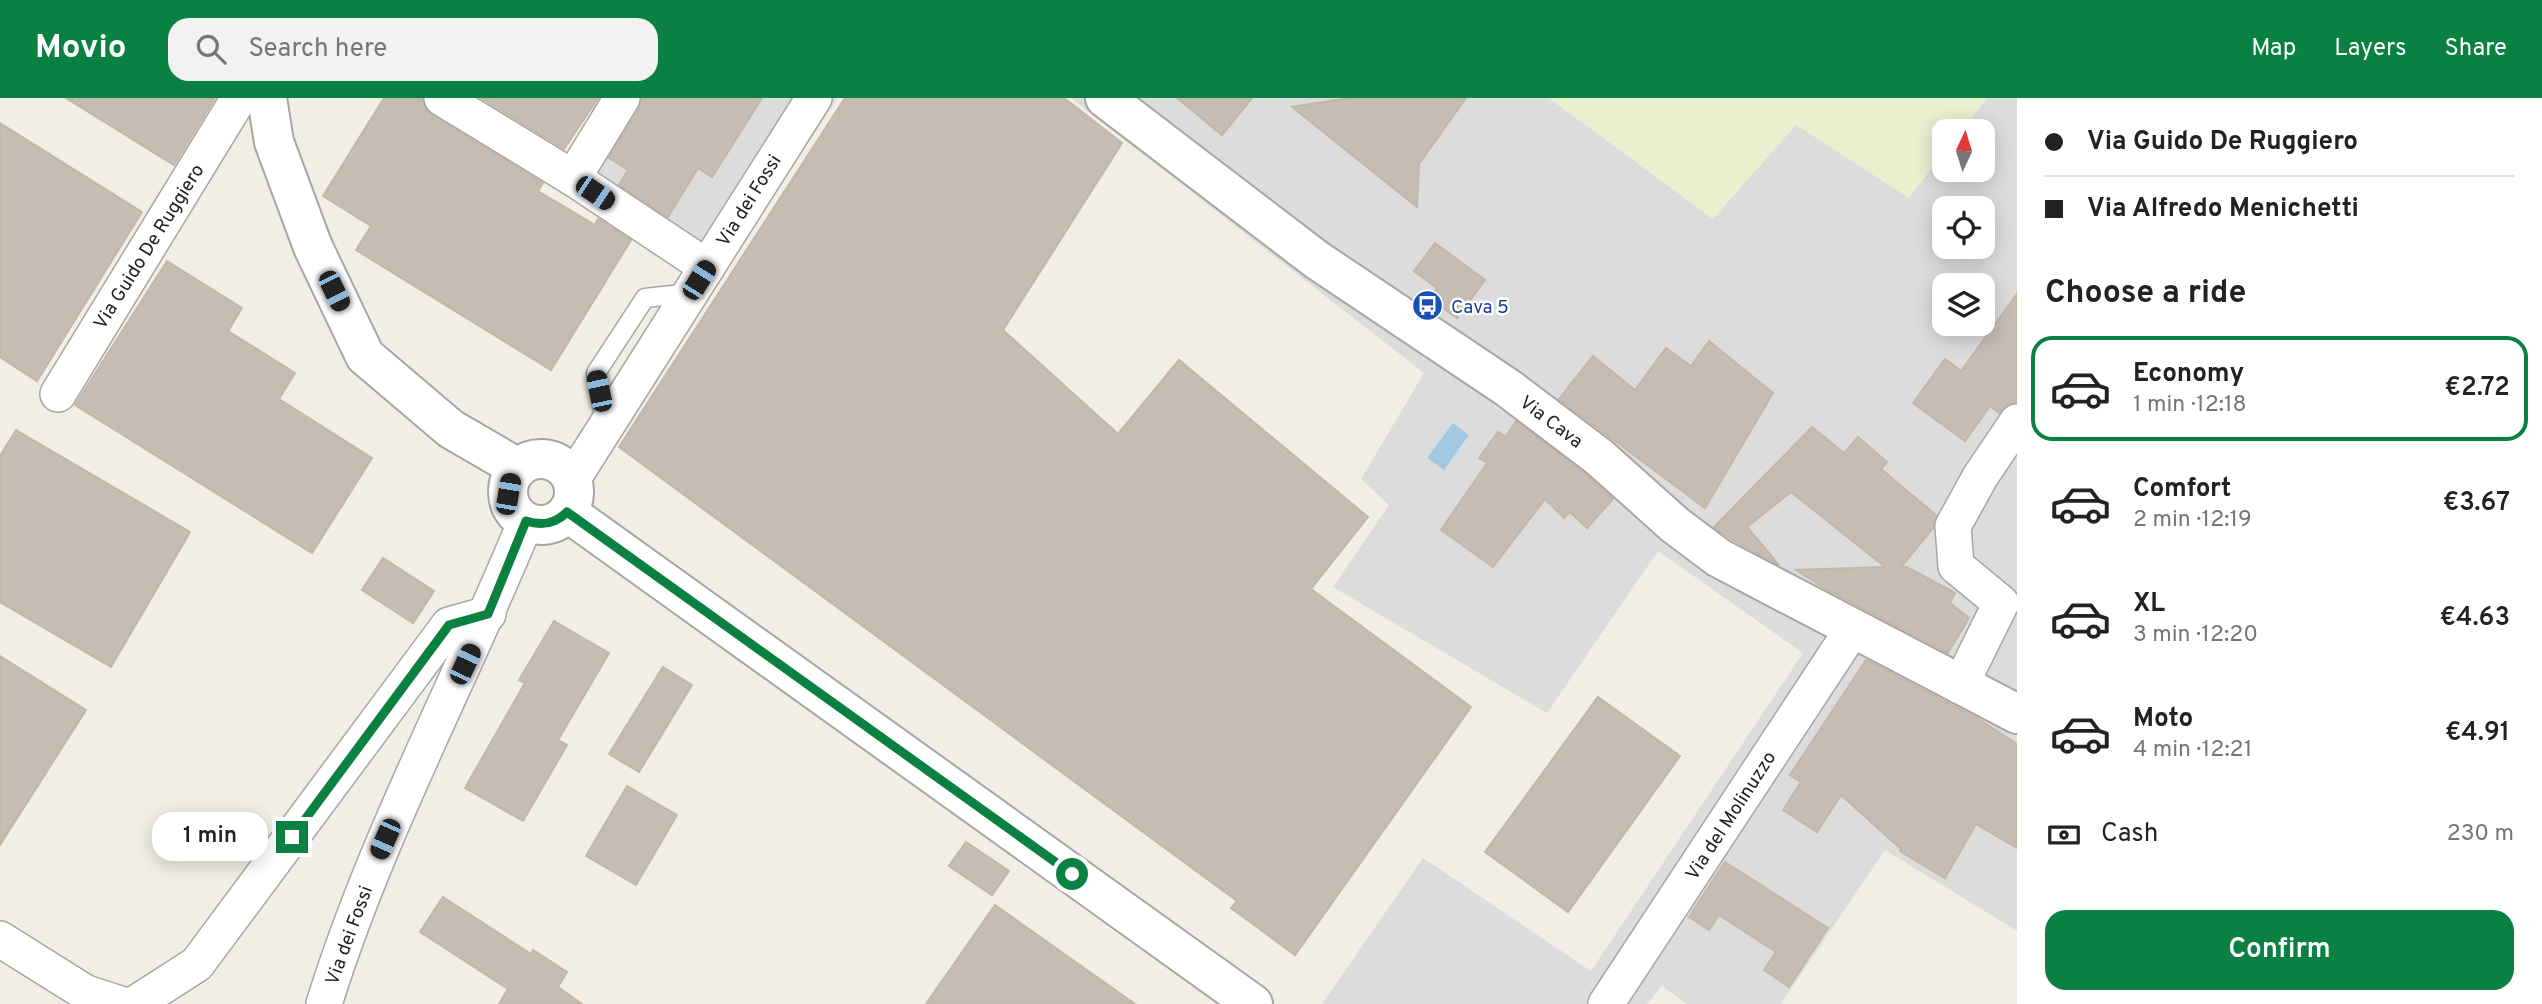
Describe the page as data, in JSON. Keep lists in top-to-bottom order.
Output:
{
  "streets": {
    "street": [
      "Via dei Fossi",
      "Via Guido De Ruggiero",
      "Via Cava",
      "Via del Molinuzzo"
    ]
  },
  "crossings": [
    ["Via Cava", "Via del Molinuzzo"]
  ],
  "places": {
    "bus stop": ["Cava 5"]
  },
  "north": "top",
  "page": {
    "header": "Movio",
    "search": "Search here",
    "nav": ["Map", "Layers", "Share"],
    "banner": ["Via Guido De Ruggiero", "Via Alfredo Menichetti"],
    "heading": "Choose a ride",
    "list": [
      {
        "name": "Economy",
        "note": "1 min · 12:18",
        "value": "€2.72"
      },
      {
        "name": "Comfort",
        "note": "2 min · 12:19",
        "value": "€3.67"
      },
      {
        "name": "XL",
        "note": "3 min · 12:20",
        "value": "€4.63"
      },
      {
        "name": "Moto",
        "note": "4 min · 12:21",
        "value": "€4.91"
      }
    ],
    "pay": ["Cash", "230 m"],
    "bubble": "1 min",
    "buttons": "Confirm"
  }
}
